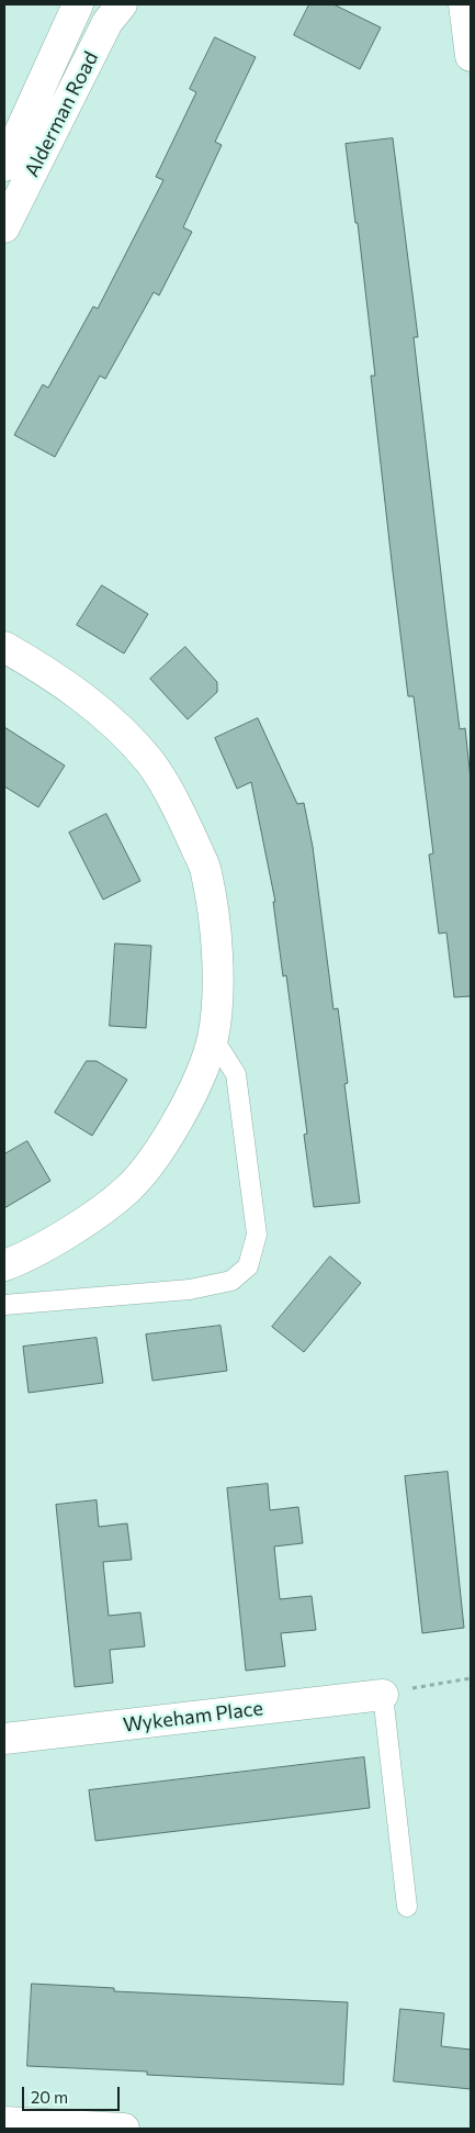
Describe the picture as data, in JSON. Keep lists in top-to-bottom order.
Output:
{
  "streets": {
    "street": ["Alderman Road", "Wykeham Place"]
  },
  "scale_bar": "20 m"
}
